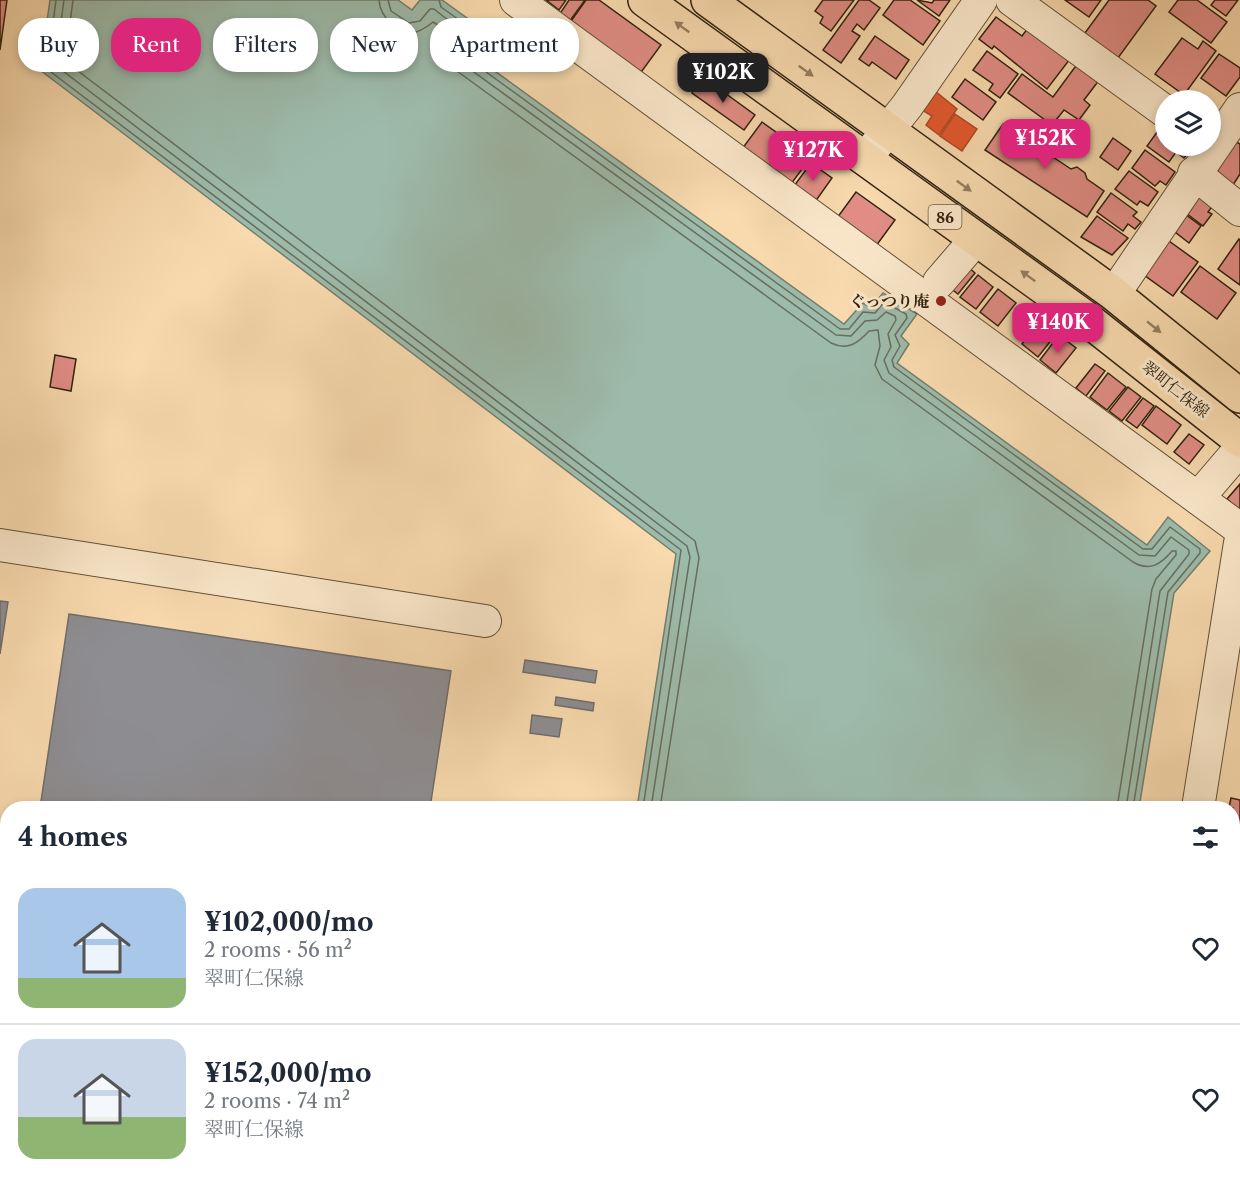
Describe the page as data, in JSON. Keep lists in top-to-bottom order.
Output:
{
  "streets": {
    "main road": ["86", "翠町仁保線"]
  },
  "places": ["ぐっつり庵"],
  "page": {
    "chip": [
      "Buy",
      "Rent",
      "Filters",
      "New",
      "Apartment"
    ],
    "price": [
      "¥102K",
      "¥152K",
      "¥127K",
      "¥140K"
    ],
    "heading": "4 homes",
    "list": [
      {
        "name": "¥102,000/mo",
        "note": "2 rooms · 56 m² · 翠町仁保線"
      },
      {
        "name": "¥152,000/mo",
        "note": "2 rooms · 74 m² · 翠町仁保線"
      }
    ]
  }
}
